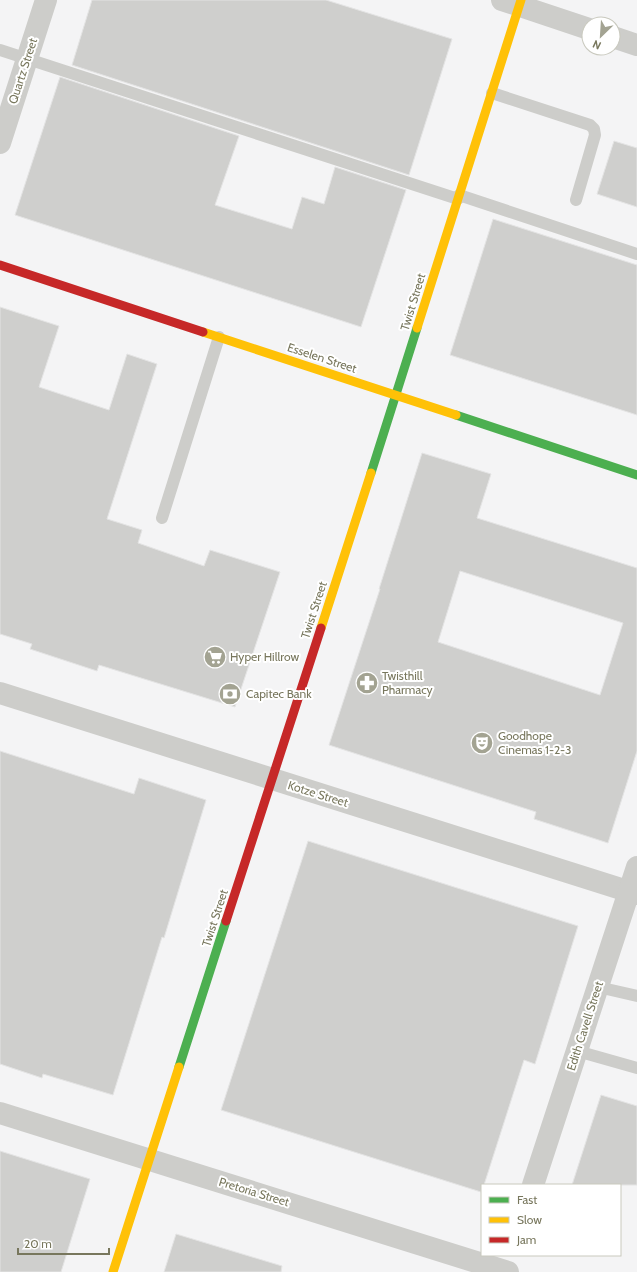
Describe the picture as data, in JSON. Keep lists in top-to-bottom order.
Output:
{
  "streets": {
    "street": [
      "Quartz Street",
      "Twist Street",
      "Esselen Street",
      "Kotze Street",
      "Edith Cavell Street",
      "Pretoria Street"
    ]
  },
  "crossings": [
    ["Twist Street", "Esselen Street"],
    ["Twist Street", "Kotze Street"],
    ["Twist Street", "Pretoria Street"],
    ["Kotze Street", "Edith Cavell Street"]
  ],
  "places": {
    "supermarket": ["Hyper Hillrow"],
    "pharmacy": ["Twisthill Pharmacy"],
    "bank": ["Capitec Bank"],
    "theatre": ["Goodhope Cinemas 1-2-3"]
  },
  "legend": ["Fast", "Slow", "Jam"],
  "scale_bar": "20 m",
  "north": "bottom left"
}
